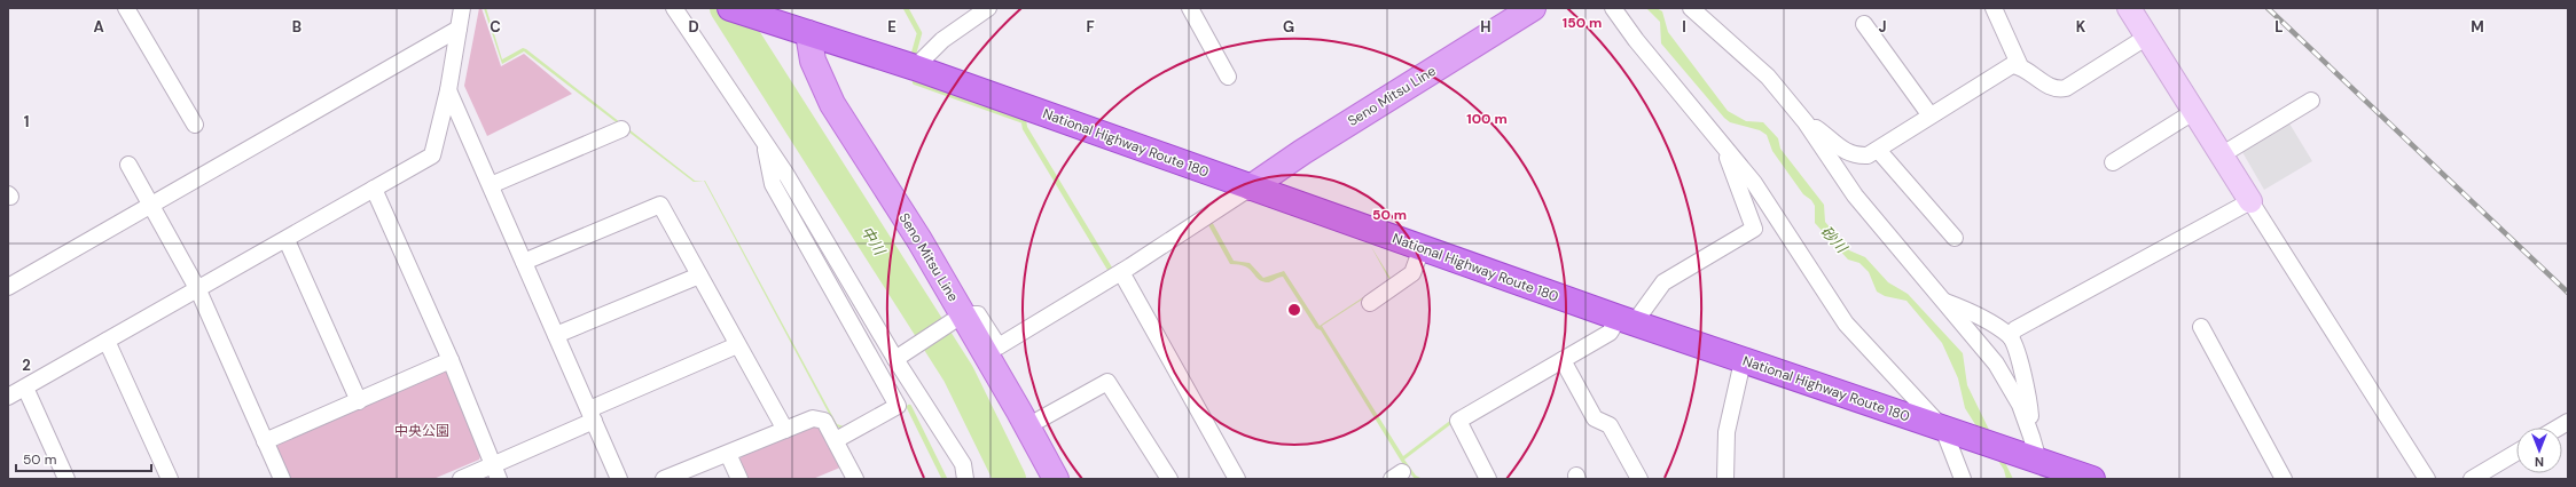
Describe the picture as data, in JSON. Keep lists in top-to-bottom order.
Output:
{
  "streets": {
    "highway": ["National Highway Route 180"],
    "main road": ["Seno Mitsu Line"]
  },
  "crossings": [
    ["Seno Mitsu Line", "National Highway Route 180"]
  ],
  "water": ["砂川", "中川"],
  "parks": ["中央公園"],
  "scale_bar": "50 m",
  "north": "bottom",
  "grid": {
    "columns": [
      "A",
      "B",
      "C",
      "D",
      "E",
      "F",
      "G",
      "H",
      "I",
      "J",
      "K",
      "L",
      "M"
    ],
    "rows": ["1", "2"]
  },
  "rings": ["150 m", "100 m", "50 m"]
}
